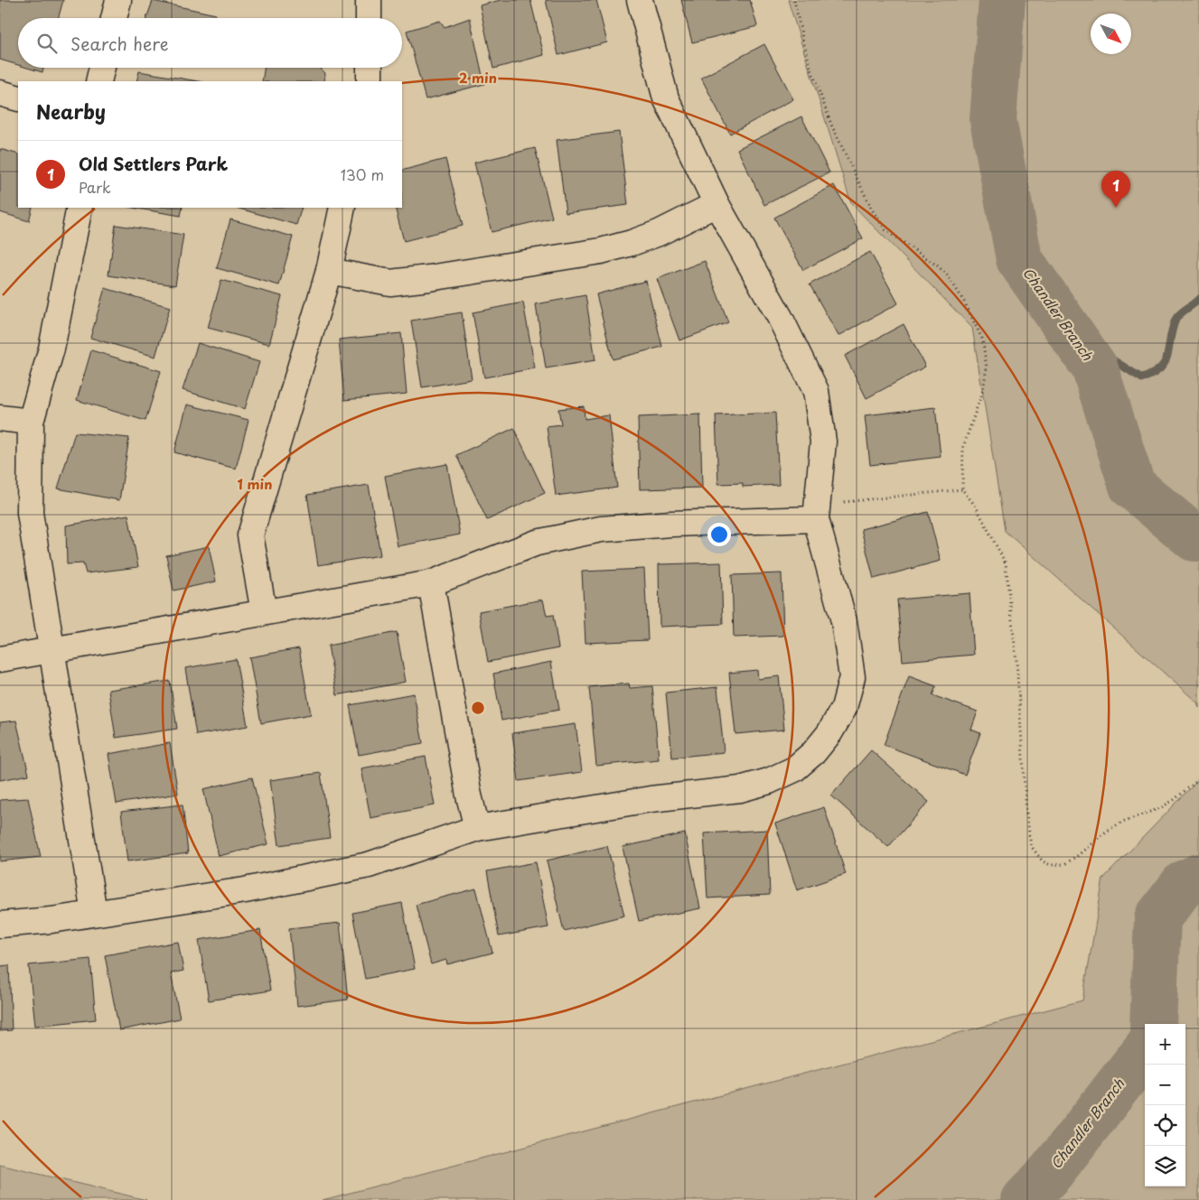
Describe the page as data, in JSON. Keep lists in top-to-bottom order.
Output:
{
  "water": ["Chandler Branch"],
  "north": "bottom right",
  "page": {
    "search": "Search here",
    "heading": "Nearby",
    "list": [
      {
        "mark": "1",
        "name": "Old Settlers Park",
        "note": "Park",
        "value": "130 m"
      }
    ],
    "pins": "1",
    "map_buttons": ["+", "−"]
  },
  "rings": ["2 min", "1 min"]
}
